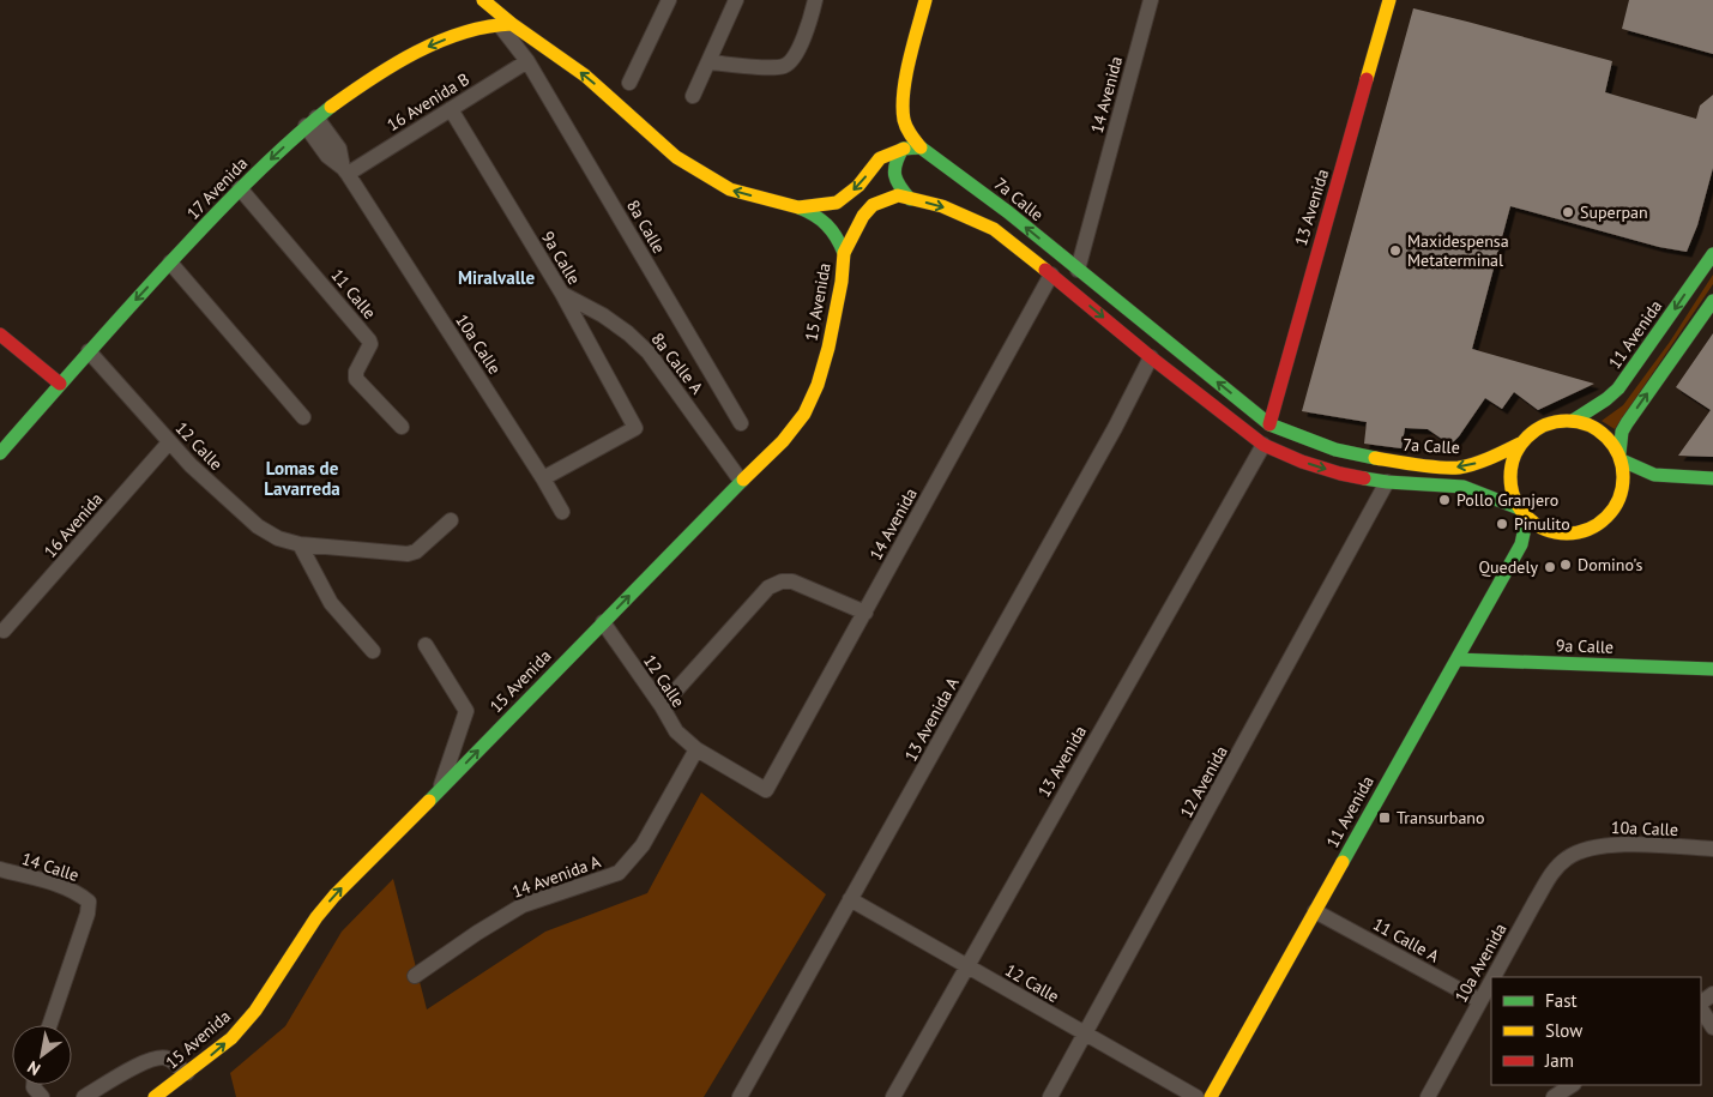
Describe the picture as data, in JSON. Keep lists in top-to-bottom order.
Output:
{
  "streets": {
    "main road": [
      "17 Avenida",
      "7a Calle",
      "13 Avenida",
      "9a Calle",
      "15 Avenida",
      "11 Avenida"
    ],
    "street": [
      "14 Avenida",
      "16 Avenida B",
      "8a Calle",
      "11 Calle",
      "10a Calle",
      "8a Calle A",
      "12 Calle",
      "16 Avenida",
      "13 Avenida A",
      "12 Avenida",
      "14 Calle",
      "14 Avenida A",
      "11 Calle A",
      "10a Avenida"
    ]
  },
  "crossings": [
    ["14 Avenida", "7a Calle"],
    ["14 Avenida", "12 Calle"],
    ["16 Avenida B", "8a Calle"],
    ["16 Avenida B", "9a Calle"],
    ["16 Avenida B", "10a Calle"],
    ["17 Avenida", "8a Calle"],
    ["17 Avenida", "11 Calle"],
    ["17 Avenida", "10a Calle"],
    ["17 Avenida", "12 Calle"],
    ["7a Calle", "13 Avenida"],
    ["7a Calle", "11 Avenida"],
    ["13 Avenida", "12 Calle"],
    ["9a Calle", "11 Avenida"],
    ["9a Calle", "10a Calle"],
    ["9a Calle", "8a Calle A"],
    ["15 Avenida", "8a Calle A"],
    ["15 Avenida", "12 Calle"],
    ["11 Avenida", "11 Calle A"],
    ["10a Calle", "10a Avenida"],
    ["12 Calle", "16 Avenida"],
    ["12 Calle", "13 Avenida A"],
    ["12 Calle", "12 Avenida"],
    ["12 Calle", "14 Avenida A"],
    ["11 Calle A", "10a Avenida"]
  ],
  "one_way": ["17 Avenida", "15 Avenida"],
  "districts": ["Miralvalle", "Lomas de Lavarreda"],
  "places": {
    "other": [
      "Superpan",
      "Maxidespensa Metaterminal",
      "Pollo Granjero",
      "Pinulito",
      "Domino's",
      "Quedely"
    ],
    "transit": ["Transurbano"]
  },
  "legend": ["Fast", "Slow", "Jam"],
  "north": "bottom left"
}
